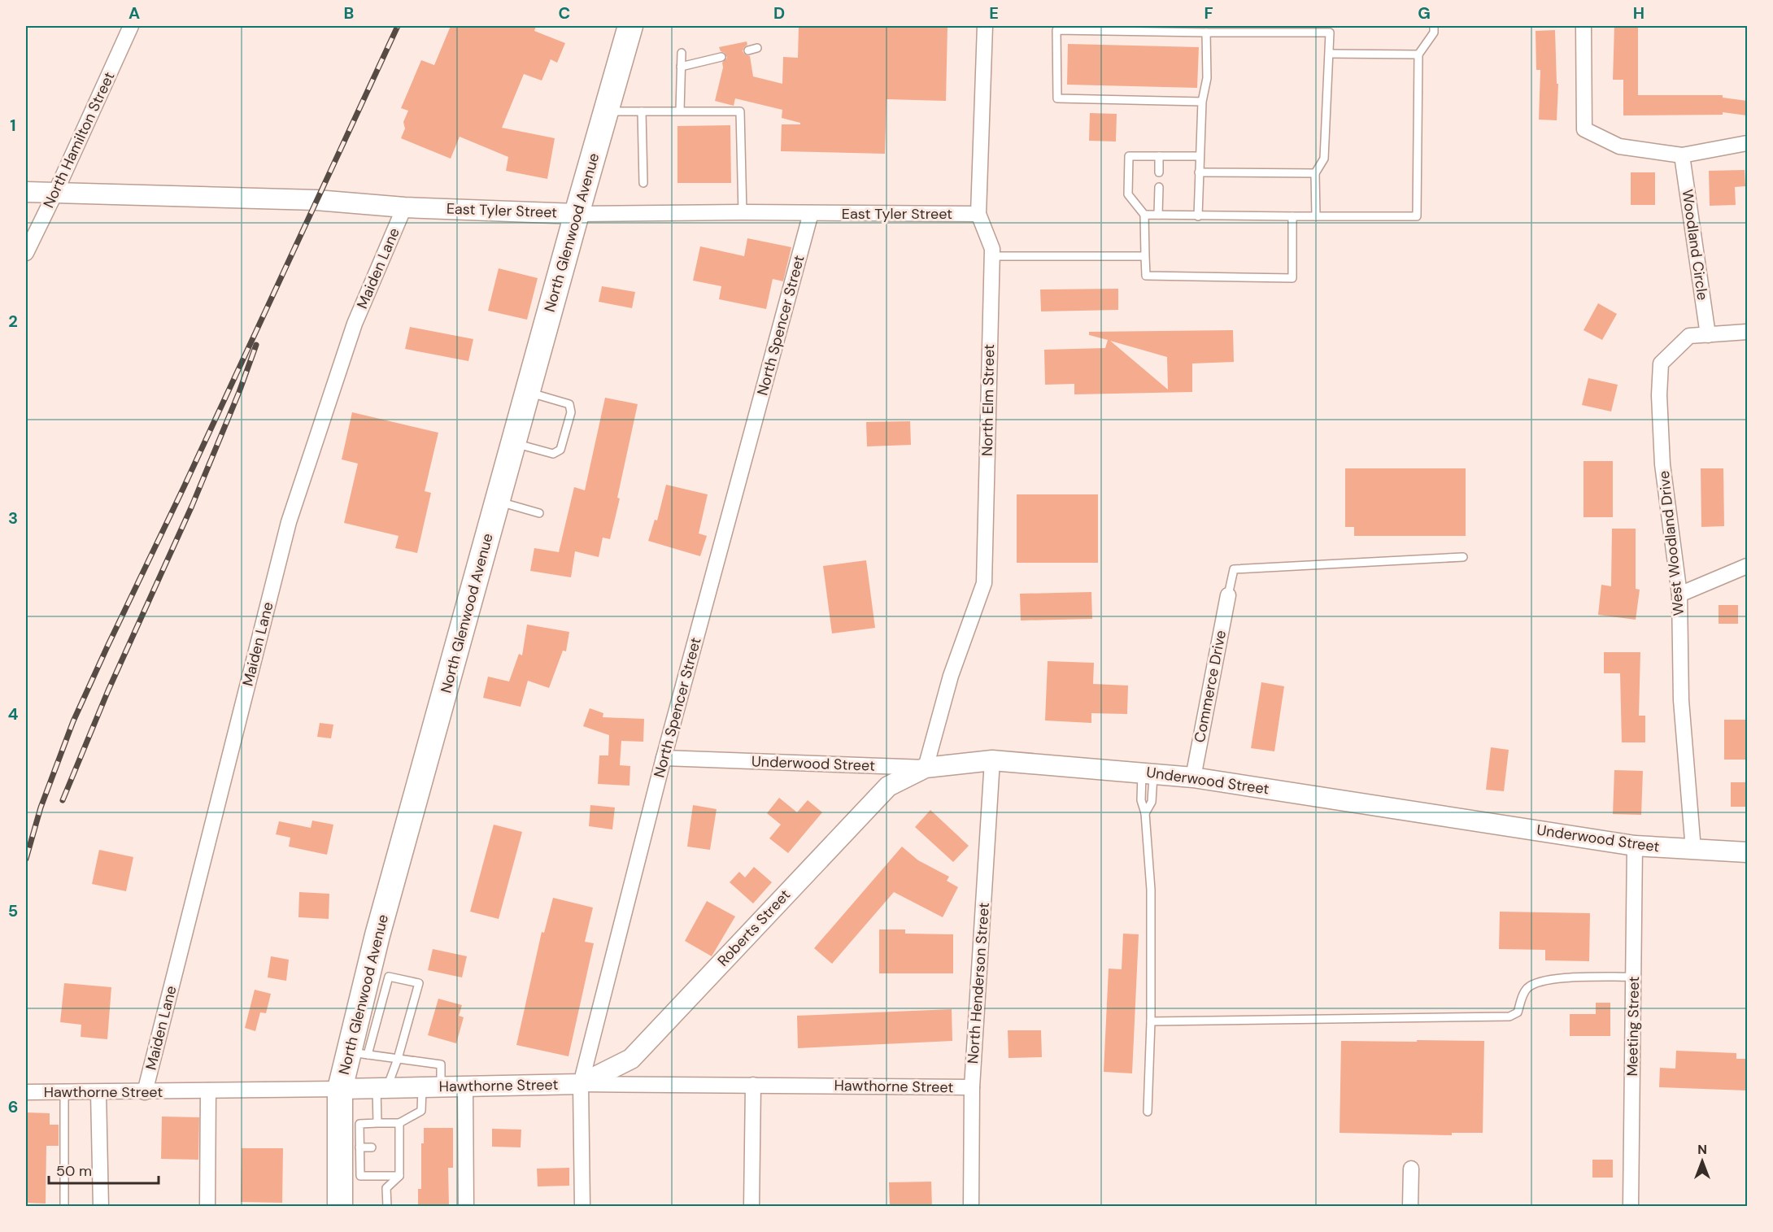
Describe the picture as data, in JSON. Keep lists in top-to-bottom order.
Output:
{
  "streets": {
    "main road": ["North Glenwood Avenue"],
    "street": [
      "North Hamilton Street",
      "East Tyler Street",
      "Woodland Circle",
      "Maiden Lane",
      "North Spencer Street",
      "North Elm Street",
      "West Woodland Drive",
      "Commerce Drive",
      "Underwood Street",
      "Roberts Street",
      "North Henderson Street",
      "Meeting Street",
      "Hawthorne Street"
    ]
  },
  "crossings": [
    ["North Hamilton Street", "East Tyler Street"],
    ["East Tyler Street", "North Glenwood Avenue"],
    ["East Tyler Street", "Maiden Lane"],
    ["East Tyler Street", "North Spencer Street"],
    ["East Tyler Street", "North Elm Street"],
    ["North Glenwood Avenue", "Hawthorne Street"],
    ["Woodland Circle", "West Woodland Drive"],
    ["Maiden Lane", "Hawthorne Street"],
    ["North Spencer Street", "Underwood Street"],
    ["North Spencer Street", "Roberts Street"],
    ["North Spencer Street", "Hawthorne Street"],
    ["North Elm Street", "Underwood Street"],
    ["North Elm Street", "Roberts Street"],
    ["West Woodland Drive", "Underwood Street"],
    ["Commerce Drive", "Underwood Street"],
    ["Underwood Street", "Roberts Street"],
    ["Underwood Street", "North Henderson Street"],
    ["Underwood Street", "Meeting Street"],
    ["Roberts Street", "Hawthorne Street"],
    ["North Henderson Street", "Hawthorne Street"]
  ],
  "scale_bar": "50 m",
  "north": "top",
  "grid": {
    "columns": [
      "A",
      "B",
      "C",
      "D",
      "E",
      "F",
      "G",
      "H"
    ],
    "rows": [
      "1",
      "2",
      "3",
      "4",
      "5",
      "6"
    ]
  }
}
